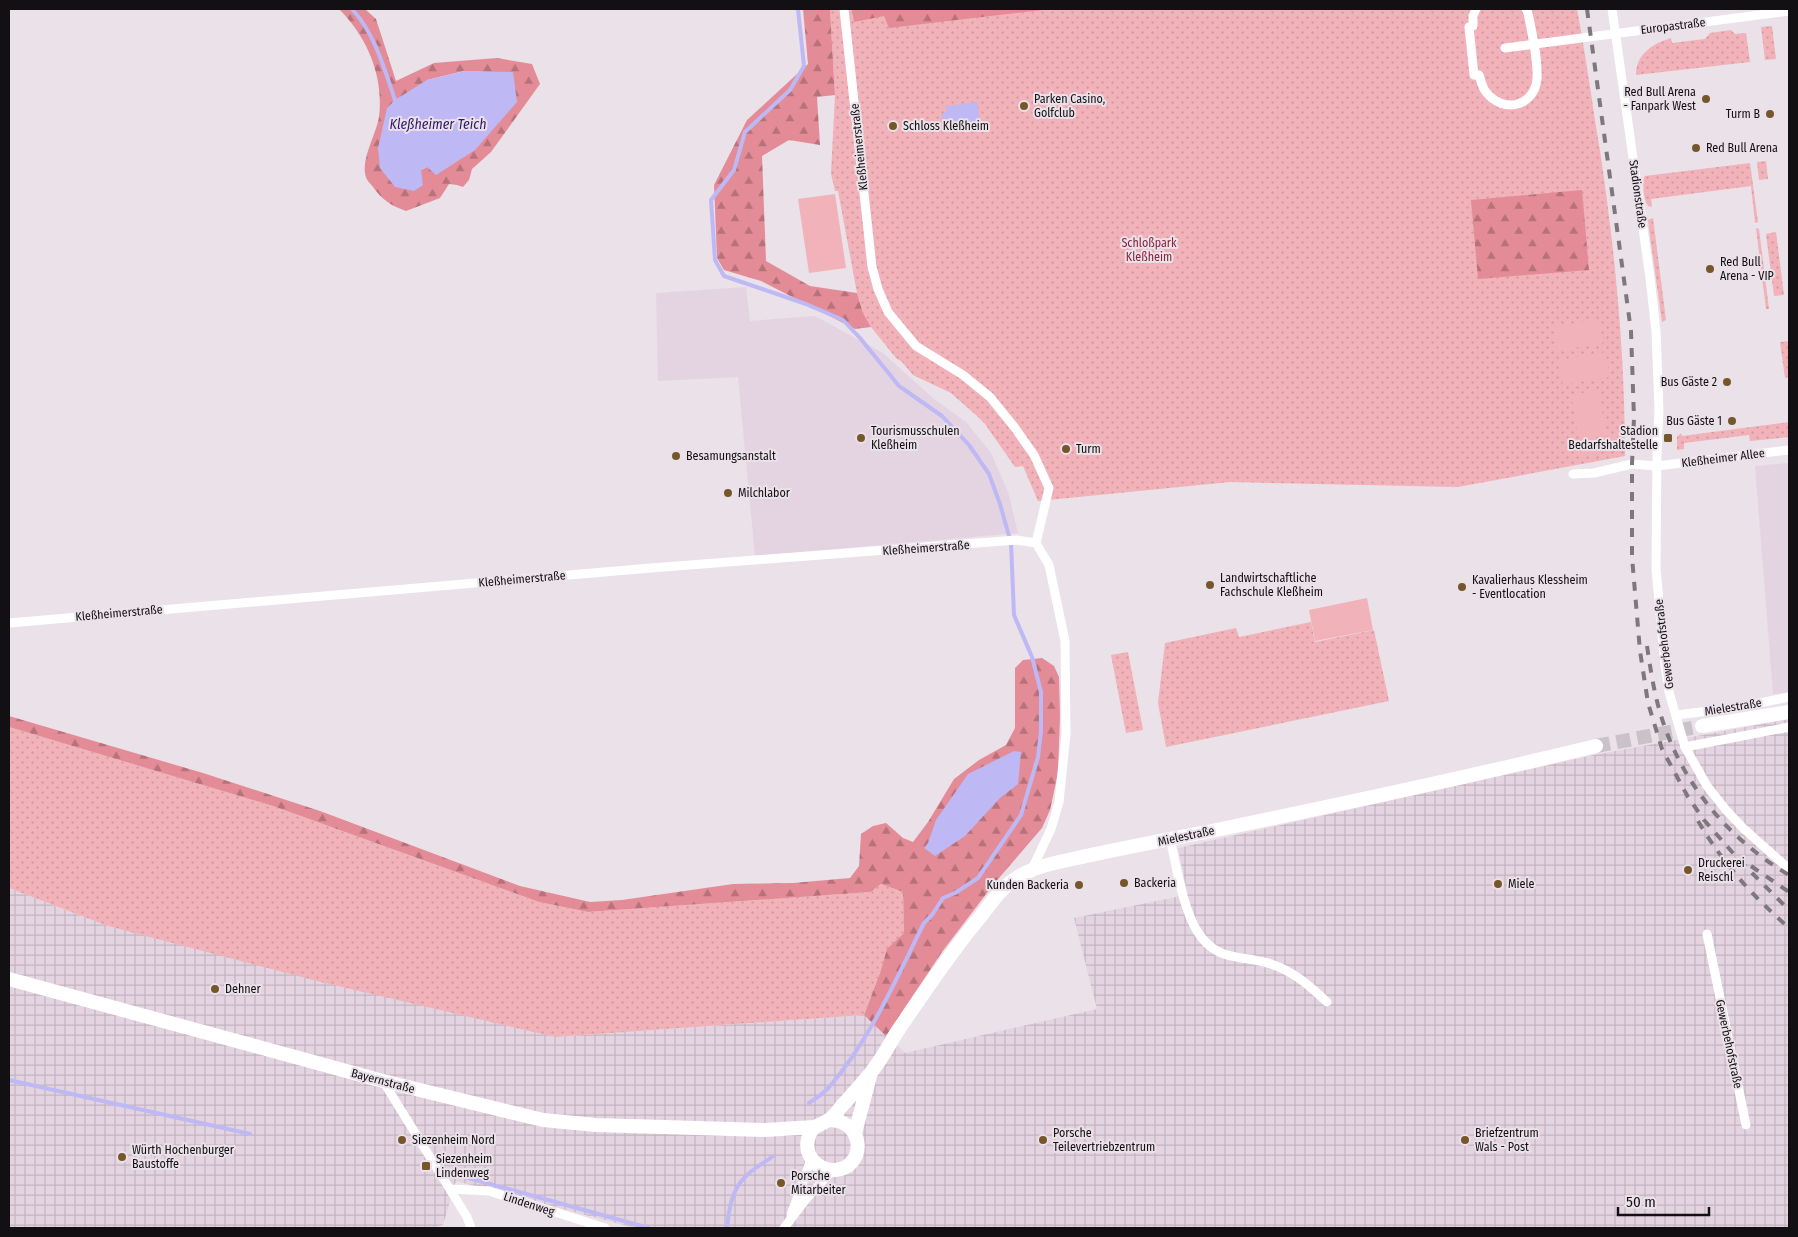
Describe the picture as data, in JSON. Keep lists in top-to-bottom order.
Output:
{
  "streets": {
    "street": [
      "Europastraße",
      "Kleßheimerstraße",
      "Stadionstraße",
      "Kleßheimer Allee",
      "Gewerbehofstraße",
      "Mielestraße",
      "Bayernstraße",
      "Lindenweg"
    ]
  },
  "crossings": [
    ["Europastraße", "Stadionstraße"],
    ["Stadionstraße", "Kleßheimer Allee"],
    ["Stadionstraße", "Gewerbehofstraße"],
    ["Kleßheimer Allee", "Gewerbehofstraße"],
    ["Gewerbehofstraße", "Mielestraße"],
    ["Mielestraße", "Bayernstraße"]
  ],
  "water": ["Kleßheimer Teich"],
  "parks": ["Schloßpark Kleßheim"],
  "places": {
    "other": [
      "Red Bull Arena - Fanpark West",
      "Parken Casino, Golfclub",
      "Turm B",
      "Schloss Kleßheim",
      "Red Bull Arena",
      "Red Bull Arena - VIP",
      "Bus Gäste 2",
      "Bus Gäste 1",
      "Tourismusschulen Kleßheim",
      "Turm",
      "Besamungsanstalt",
      "Milchlabor",
      "Landwirtschaftliche Fachschule Kleßheim",
      "Kavalierhaus Klessheim - Eventlocation",
      "Druckerei Reischl",
      "Backeria",
      "Miele",
      "Kunden Backeria",
      "Dehner",
      "Siezenheim Nord",
      "Porsche Teilevertriebzentrum",
      "Briefzentrum Wals - Post",
      "Würth Hochenburger Baustoffe",
      "Porsche Mitarbeiter"
    ],
    "transit": ["Stadion Bedarfshaltestelle", "Siezenheim Lindenweg"]
  },
  "scale_bar": "50 m"
}
